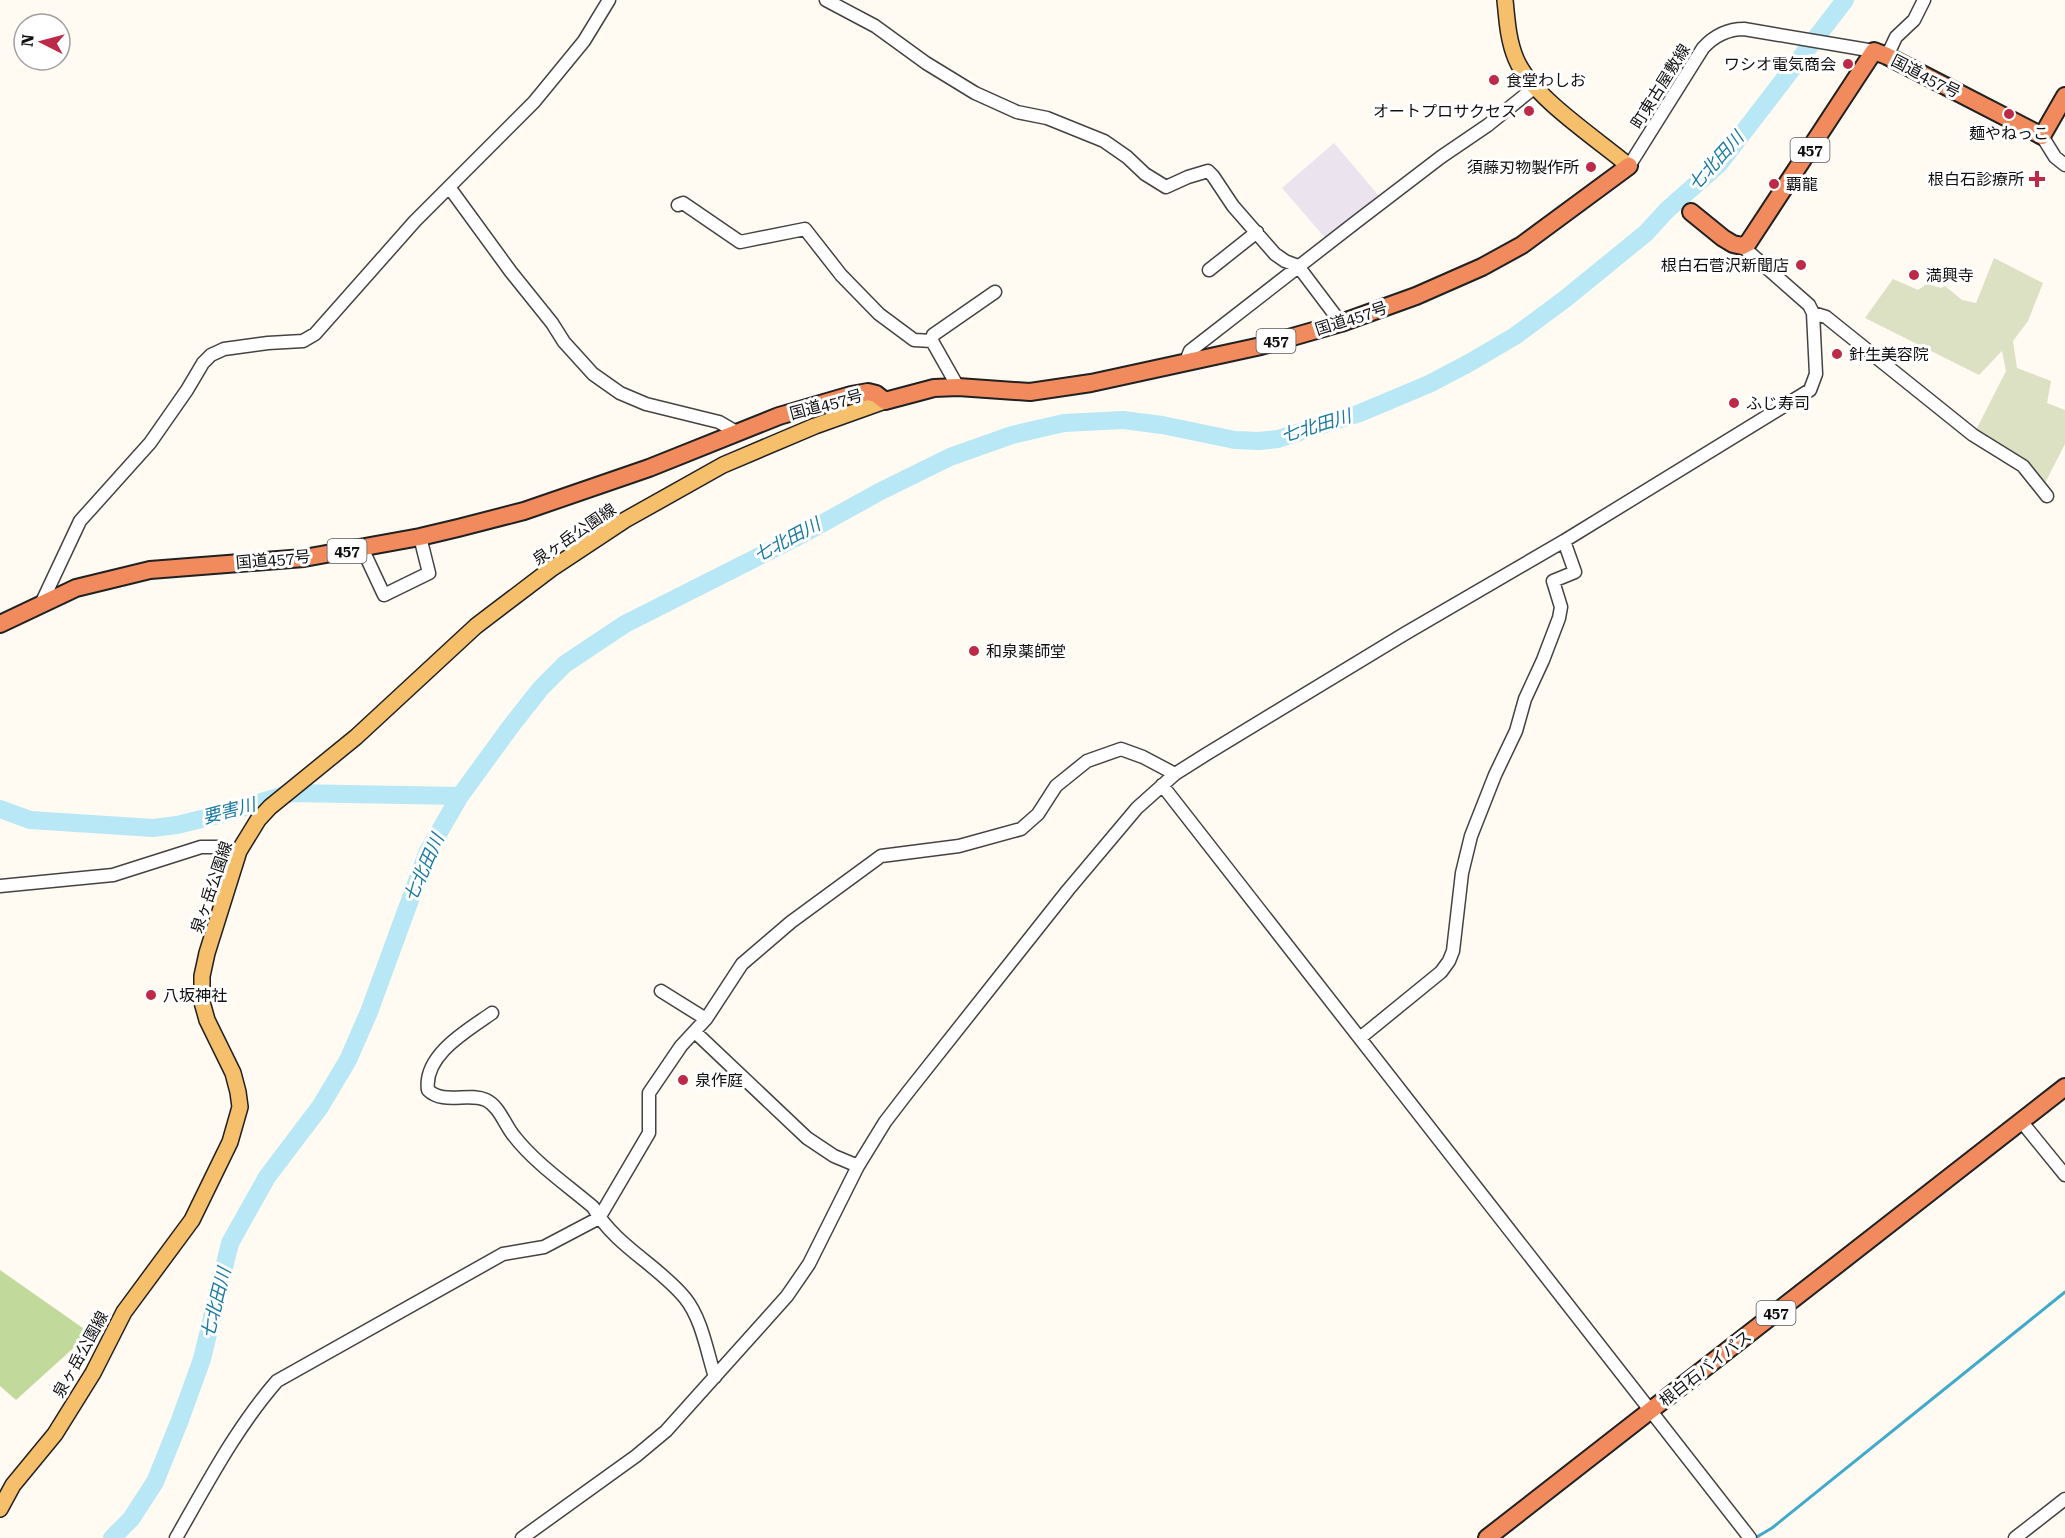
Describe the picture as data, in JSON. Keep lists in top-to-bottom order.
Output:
{
  "streets": {
    "highway": ["国道457号", "457", "根白石バイパス"],
    "main road": ["泉ヶ岳公園線"],
    "street": ["町東古屋敷線"]
  },
  "crossings": [
    ["国道457号", "町東古屋敷線"],
    ["国道457号", "泉ヶ岳公園線"]
  ],
  "water": ["七北田川", "要害川"],
  "places": {
    "other": [
      "ワシオ電気商会",
      "食堂わしお",
      "オートプロサクセス",
      "麺やねっこ",
      "須藤刃物製作所",
      "覇龍",
      "根白石菅沢新聞店",
      "満興寺",
      "針生美容院",
      "ふじ寿司",
      "和泉薬師堂",
      "八坂神社",
      "泉作庭"
    ],
    "health": ["根白石診療所"]
  },
  "north": "left"
}
